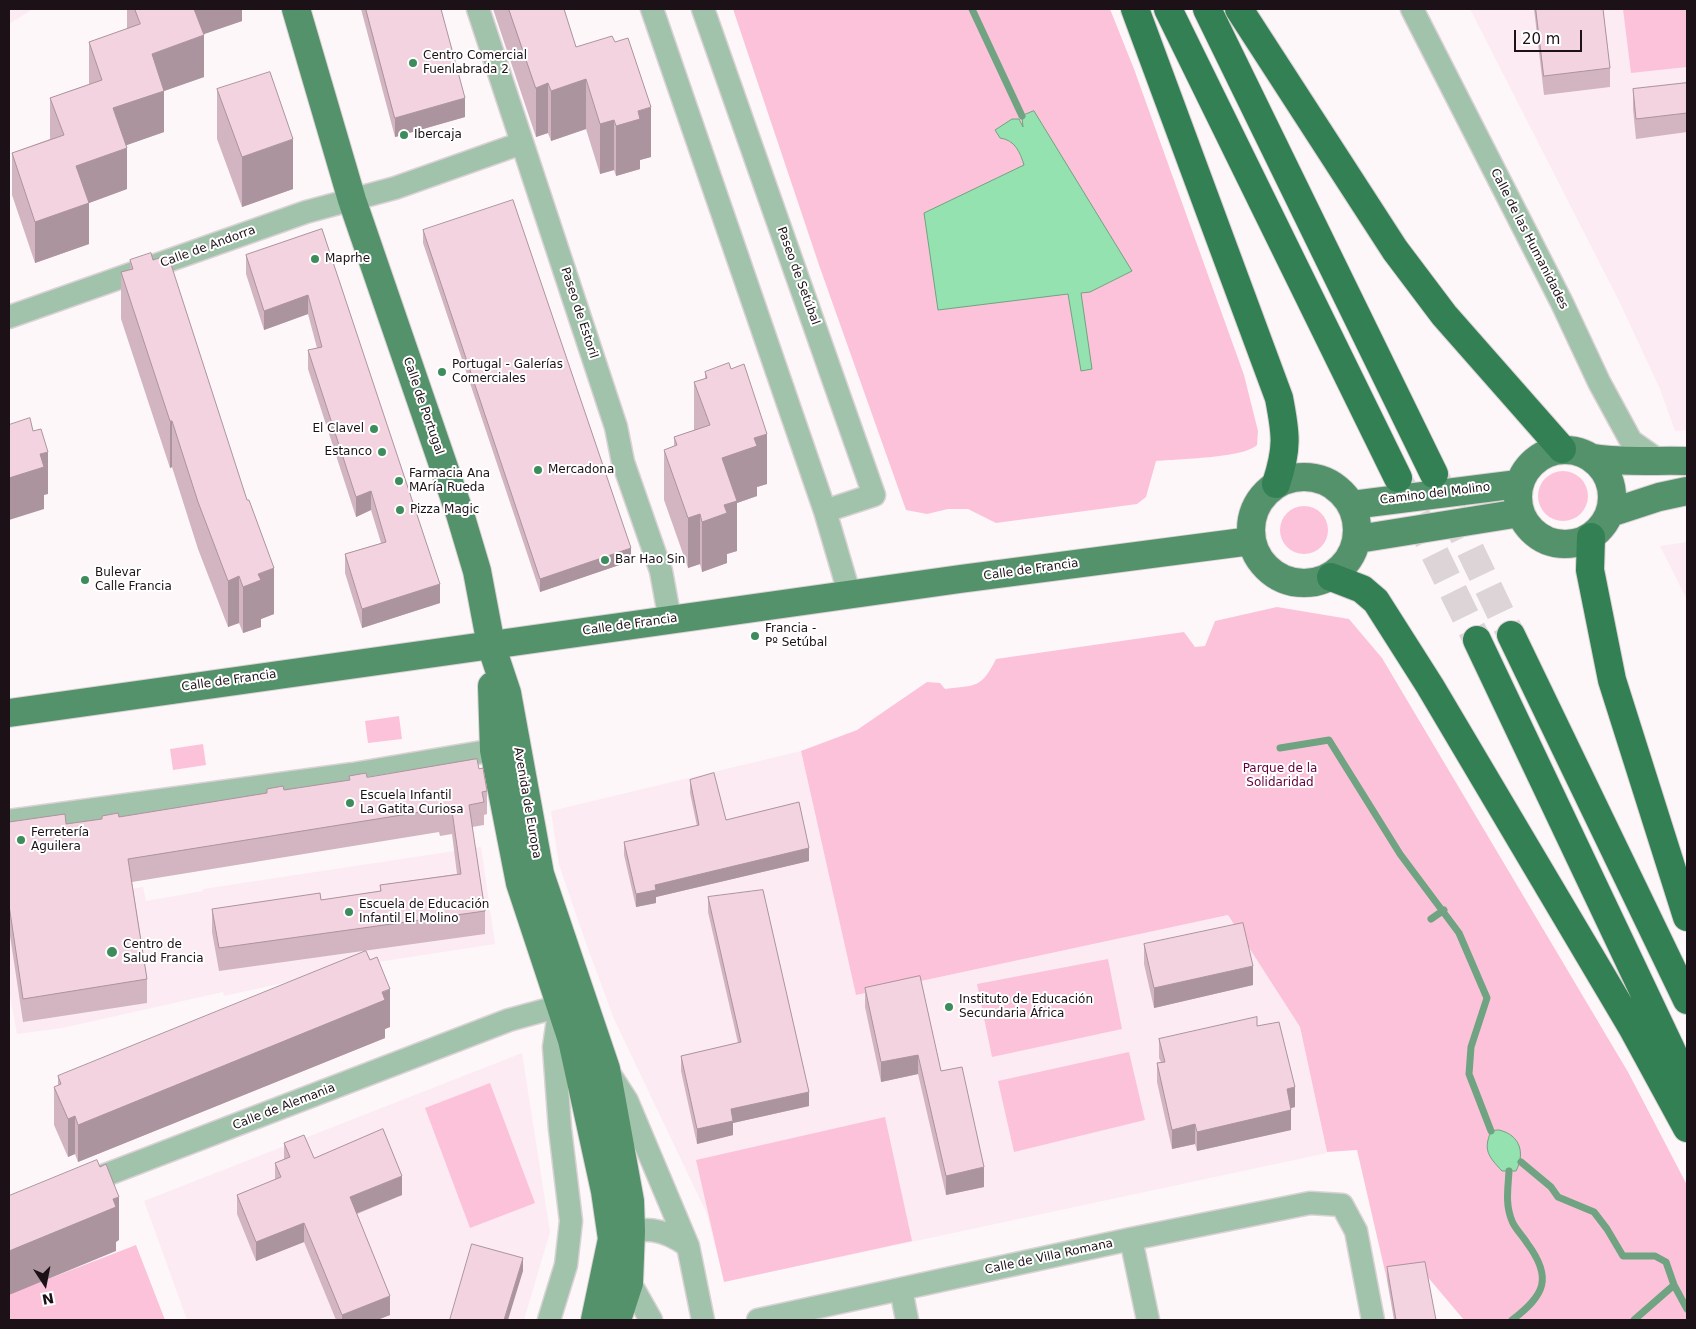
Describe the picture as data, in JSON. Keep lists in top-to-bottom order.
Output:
{
  "streets": {
    "main road": [
      "Calle de Portugal",
      "Camino del Molino",
      "Calle de Francia",
      "Avenida de Europa"
    ],
    "street": [
      "Calle de las Humanidades",
      "Calle de Andorra",
      "Paseo de Setúbal",
      "Paseo de Estoril",
      "Calle de Alemania",
      "Calle de Villa Romana"
    ]
  },
  "crossings": [
    ["Calle de Andorra", "Calle de Portugal"],
    ["Paseo de Estoril", "Calle de Francia"],
    ["Calle de Portugal", "Calle de Francia"],
    ["Calle de Portugal", "Avenida de Europa"],
    ["Camino del Molino", "Calle de Francia"],
    ["Calle de Francia", "Avenida de Europa"],
    ["Avenida de Europa", "Calle de Alemania"]
  ],
  "parks": ["Parque de la Solidaridad"],
  "places": [
    "Centro Comercial Fuenlabrada 2",
    "Ibercaja",
    "Maprhe",
    "Portugal - Galerías Comerciales",
    "El Clavel",
    "Estanco",
    "Mercadona",
    "Farmacia Ana MAría Rueda",
    "Pizza Magic",
    "Bar Hao Sin",
    "Bulevar Calle Francia",
    "Francia - Pº Setúbal",
    "Escuela Infantil La Gatita Curiosa",
    "Ferretería Aguilera",
    "Escuela de Educación Infantil El Molino",
    "Centro de Salud Francia",
    "Instituto de Educación Secundaria África"
  ],
  "scale_bar": "20 m",
  "north": "bottom"
}
